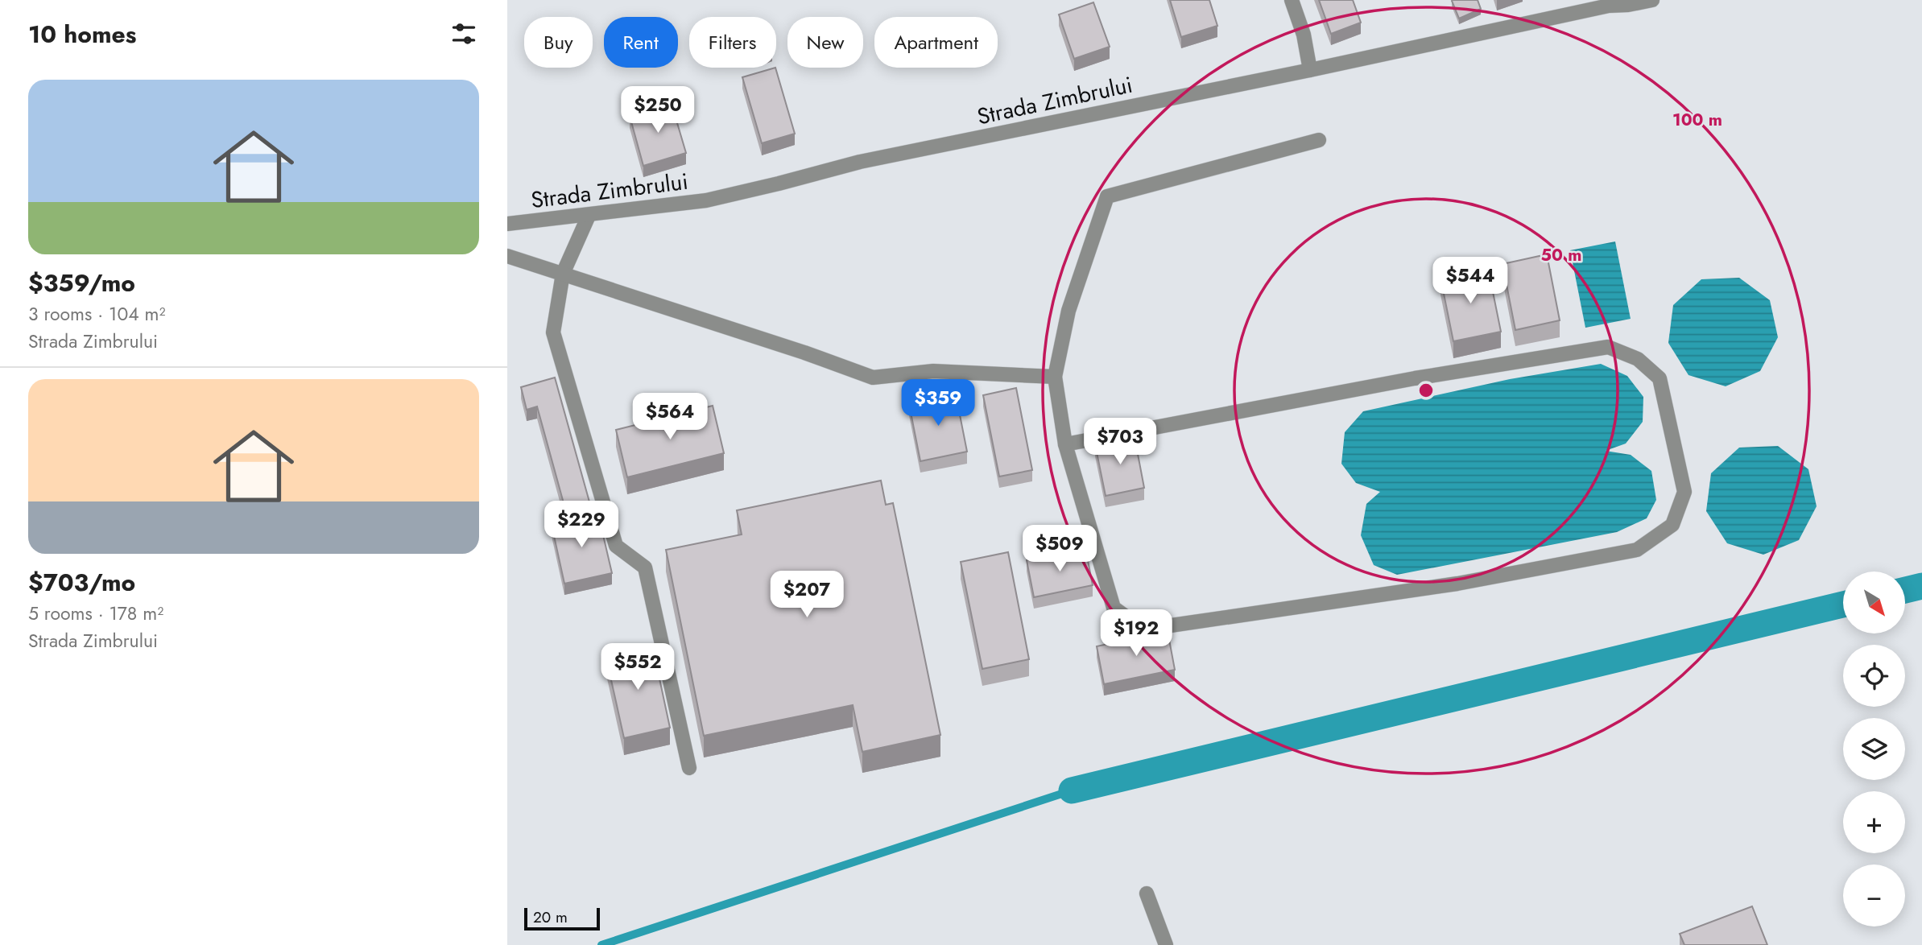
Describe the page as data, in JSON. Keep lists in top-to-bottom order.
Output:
{
  "streets": {
    "street": ["Strada Zimbrului"]
  },
  "scale_bar": "20 m",
  "north": "bottom right",
  "page": {
    "heading": "10 homes",
    "chip": [
      "Buy",
      "Rent",
      "Filters",
      "New",
      "Apartment"
    ],
    "list": [
      {
        "name": "$359/mo",
        "note": "3 rooms · 104 m² · Strada Zimbrului"
      },
      {
        "name": "$703/mo",
        "note": "5 rooms · 178 m² · Strada Zimbrului"
      }
    ],
    "price": [
      "$250",
      "$544",
      "$359",
      "$564",
      "$703",
      "$229",
      "$509",
      "$207",
      "$192",
      "$552"
    ],
    "map_buttons": ["+", "−"],
    "scale": "20 m"
  },
  "rings": ["100 m", "50 m"]
}
